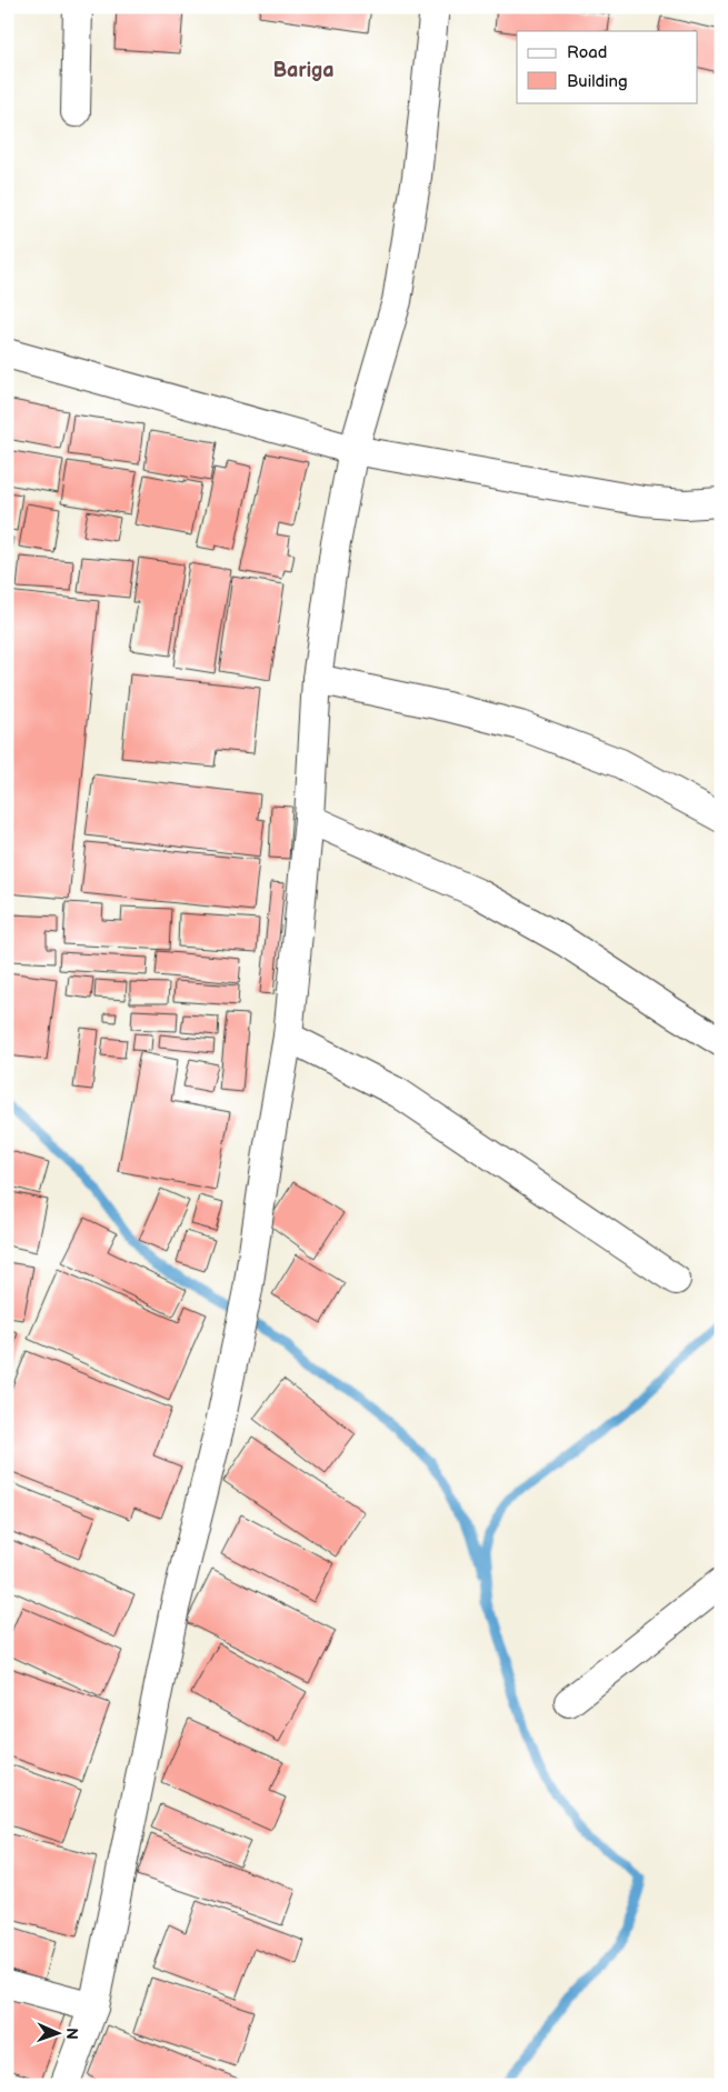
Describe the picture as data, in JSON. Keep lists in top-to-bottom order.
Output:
{
  "districts": ["Bariga"],
  "legend": ["Road", "Building"],
  "north": "right"
}
